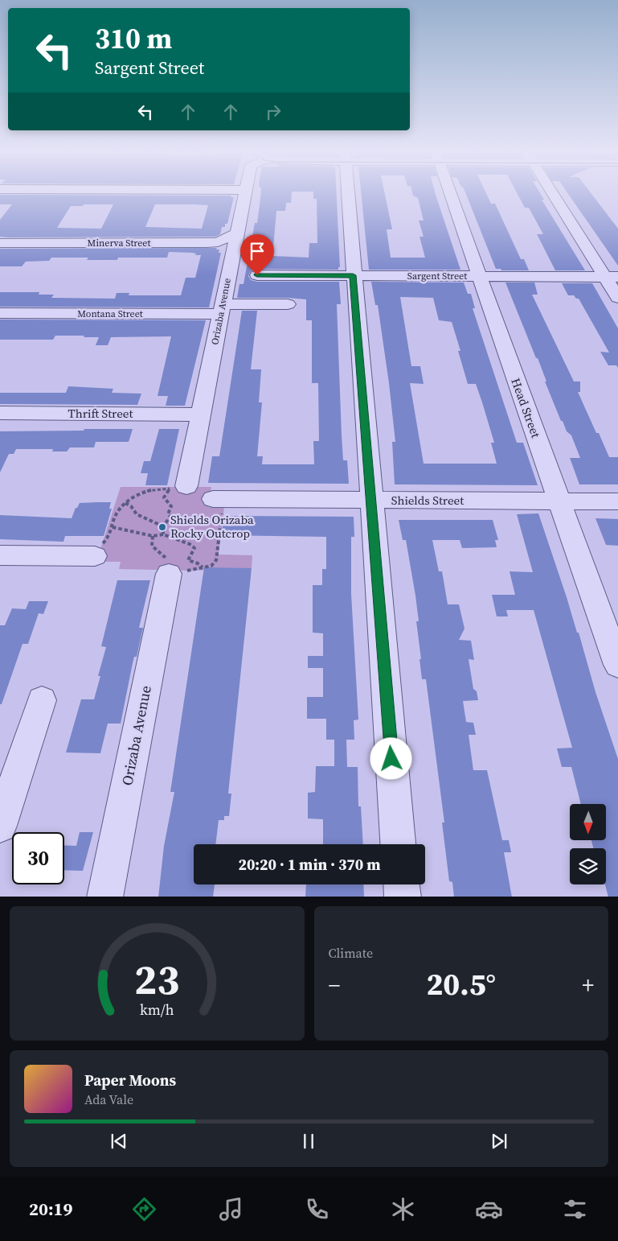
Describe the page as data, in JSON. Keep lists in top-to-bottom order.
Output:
{
  "streets": {
    "street": [
      "Minerva Street",
      "Sargent Street",
      "Orizaba Avenue",
      "Montana Street",
      "Head Street",
      "Thrift Street",
      "Shields Street"
    ]
  },
  "crossings": [
    ["Minerva Street", "Orizaba Avenue"],
    ["Sargent Street", "Head Street"],
    ["Orizaba Avenue", "Montana Street"],
    ["Orizaba Avenue", "Thrift Street"],
    ["Head Street", "Shields Street"]
  ],
  "places": ["Shields Orizaba Rocky Outcrop"],
  "north": "bottom",
  "page": {
    "turn": ["310 m", "Sargent Street"],
    "limit": "30",
    "trip": "20:20 · 1 min · 370 m",
    "tile": "Climate",
    "heat": ["−", "20.5°", "+"],
    "song": ["Paper Moons", "Ada Vale"],
    "tabs": "20:19",
    "gauge": ["23", "km/h"]
  }
}
